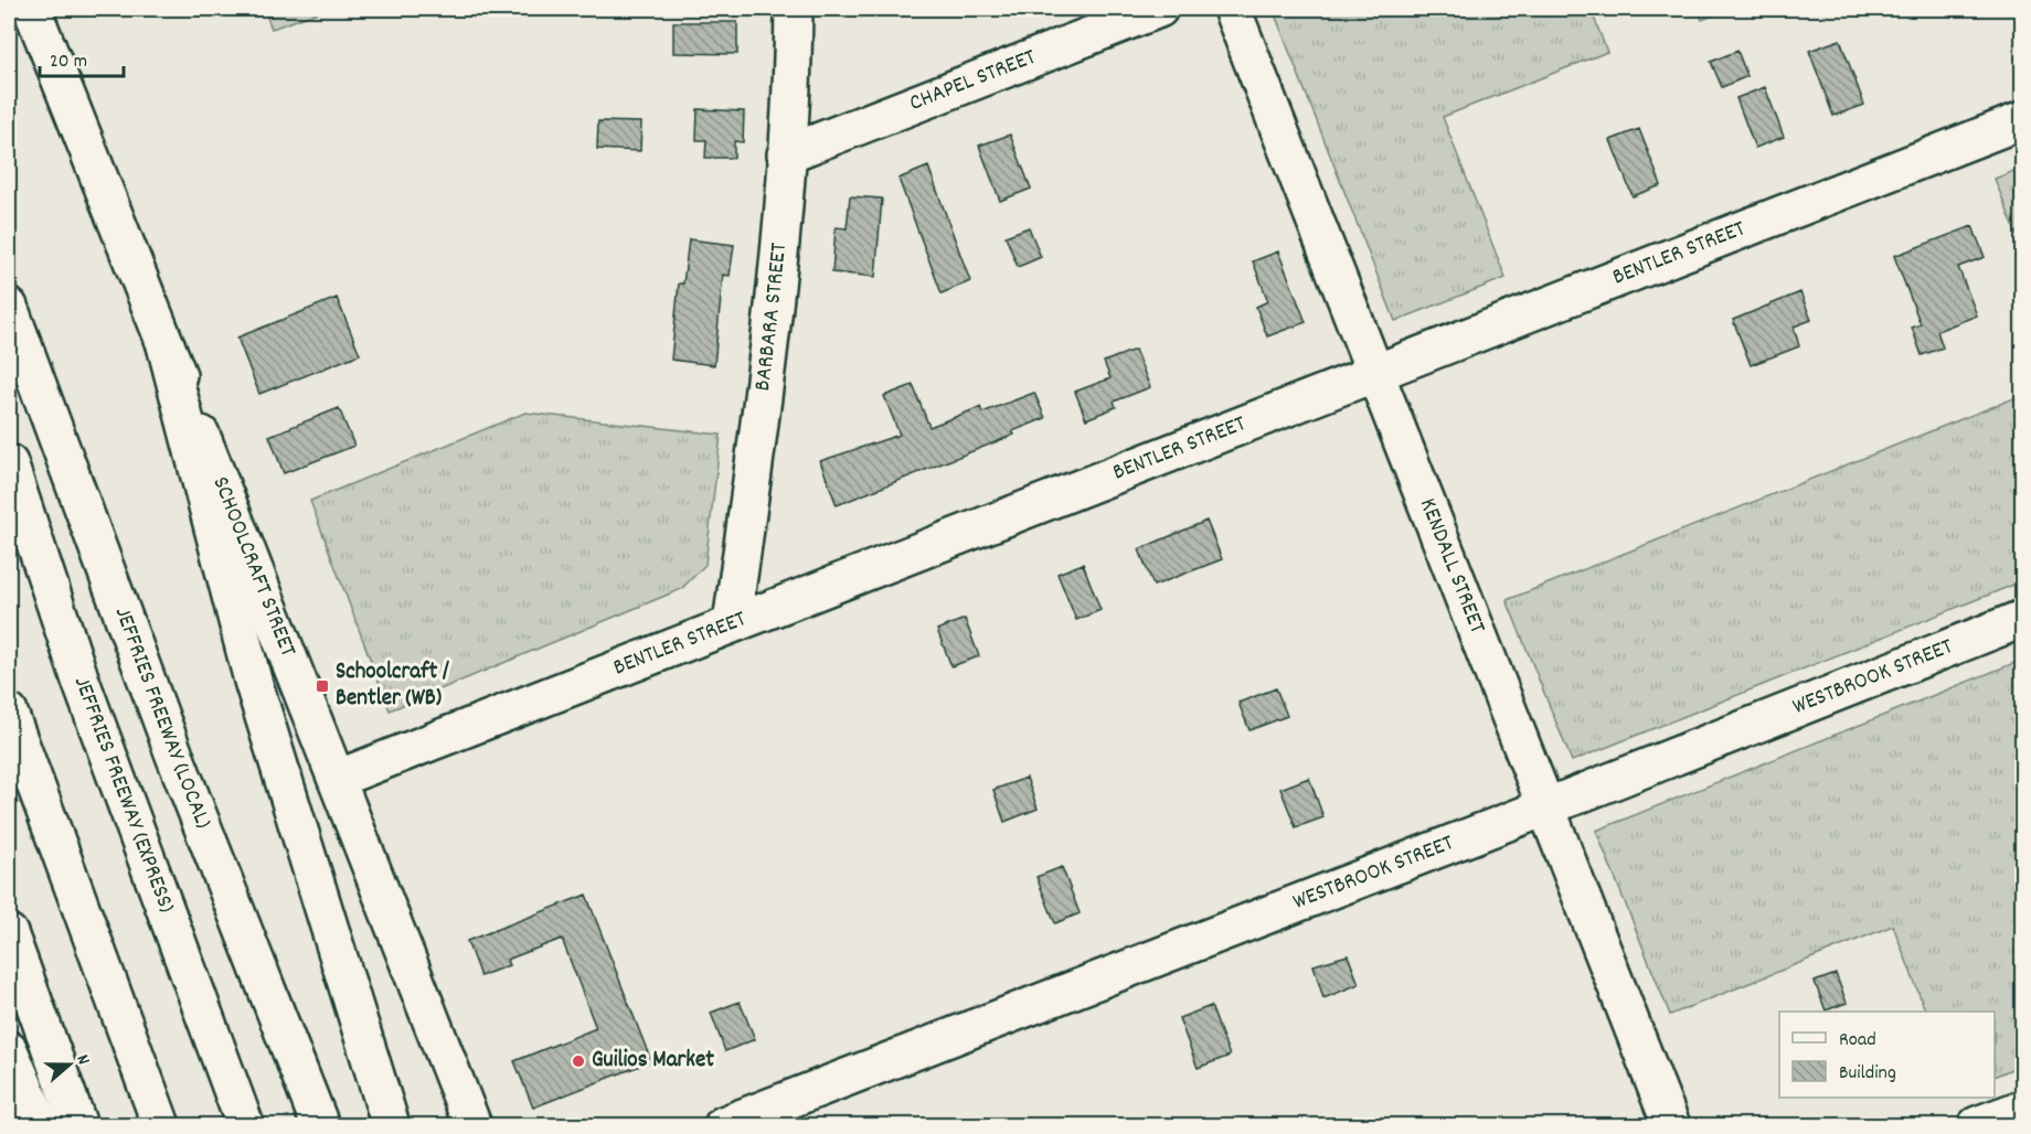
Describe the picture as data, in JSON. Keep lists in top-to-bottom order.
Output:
{
  "streets": {
    "main road": [
      "CHAPEL STREET",
      "BENTLER STREET",
      "BARBARA STREET",
      "SCHOOLCRAFT STREET",
      "KENDALL STREET",
      "WESTBROOK STREET",
      "JEFFRIES FREEWAY (LOCAL)",
      "JEFFRIES FREEWAY (EXPRESS)"
    ]
  },
  "crossings": [
    ["CHAPEL STREET", "BARBARA STREET"],
    ["BENTLER STREET", "BARBARA STREET"],
    ["BENTLER STREET", "SCHOOLCRAFT STREET"],
    ["BENTLER STREET", "KENDALL STREET"],
    ["KENDALL STREET", "WESTBROOK STREET"]
  ],
  "places": {
    "transit": ["Schoolcraft / Bentler (WB)"],
    "other": ["Guilios Market"]
  },
  "legend": ["Road", "Building"],
  "scale_bar": "20 m",
  "north": "right"
}
